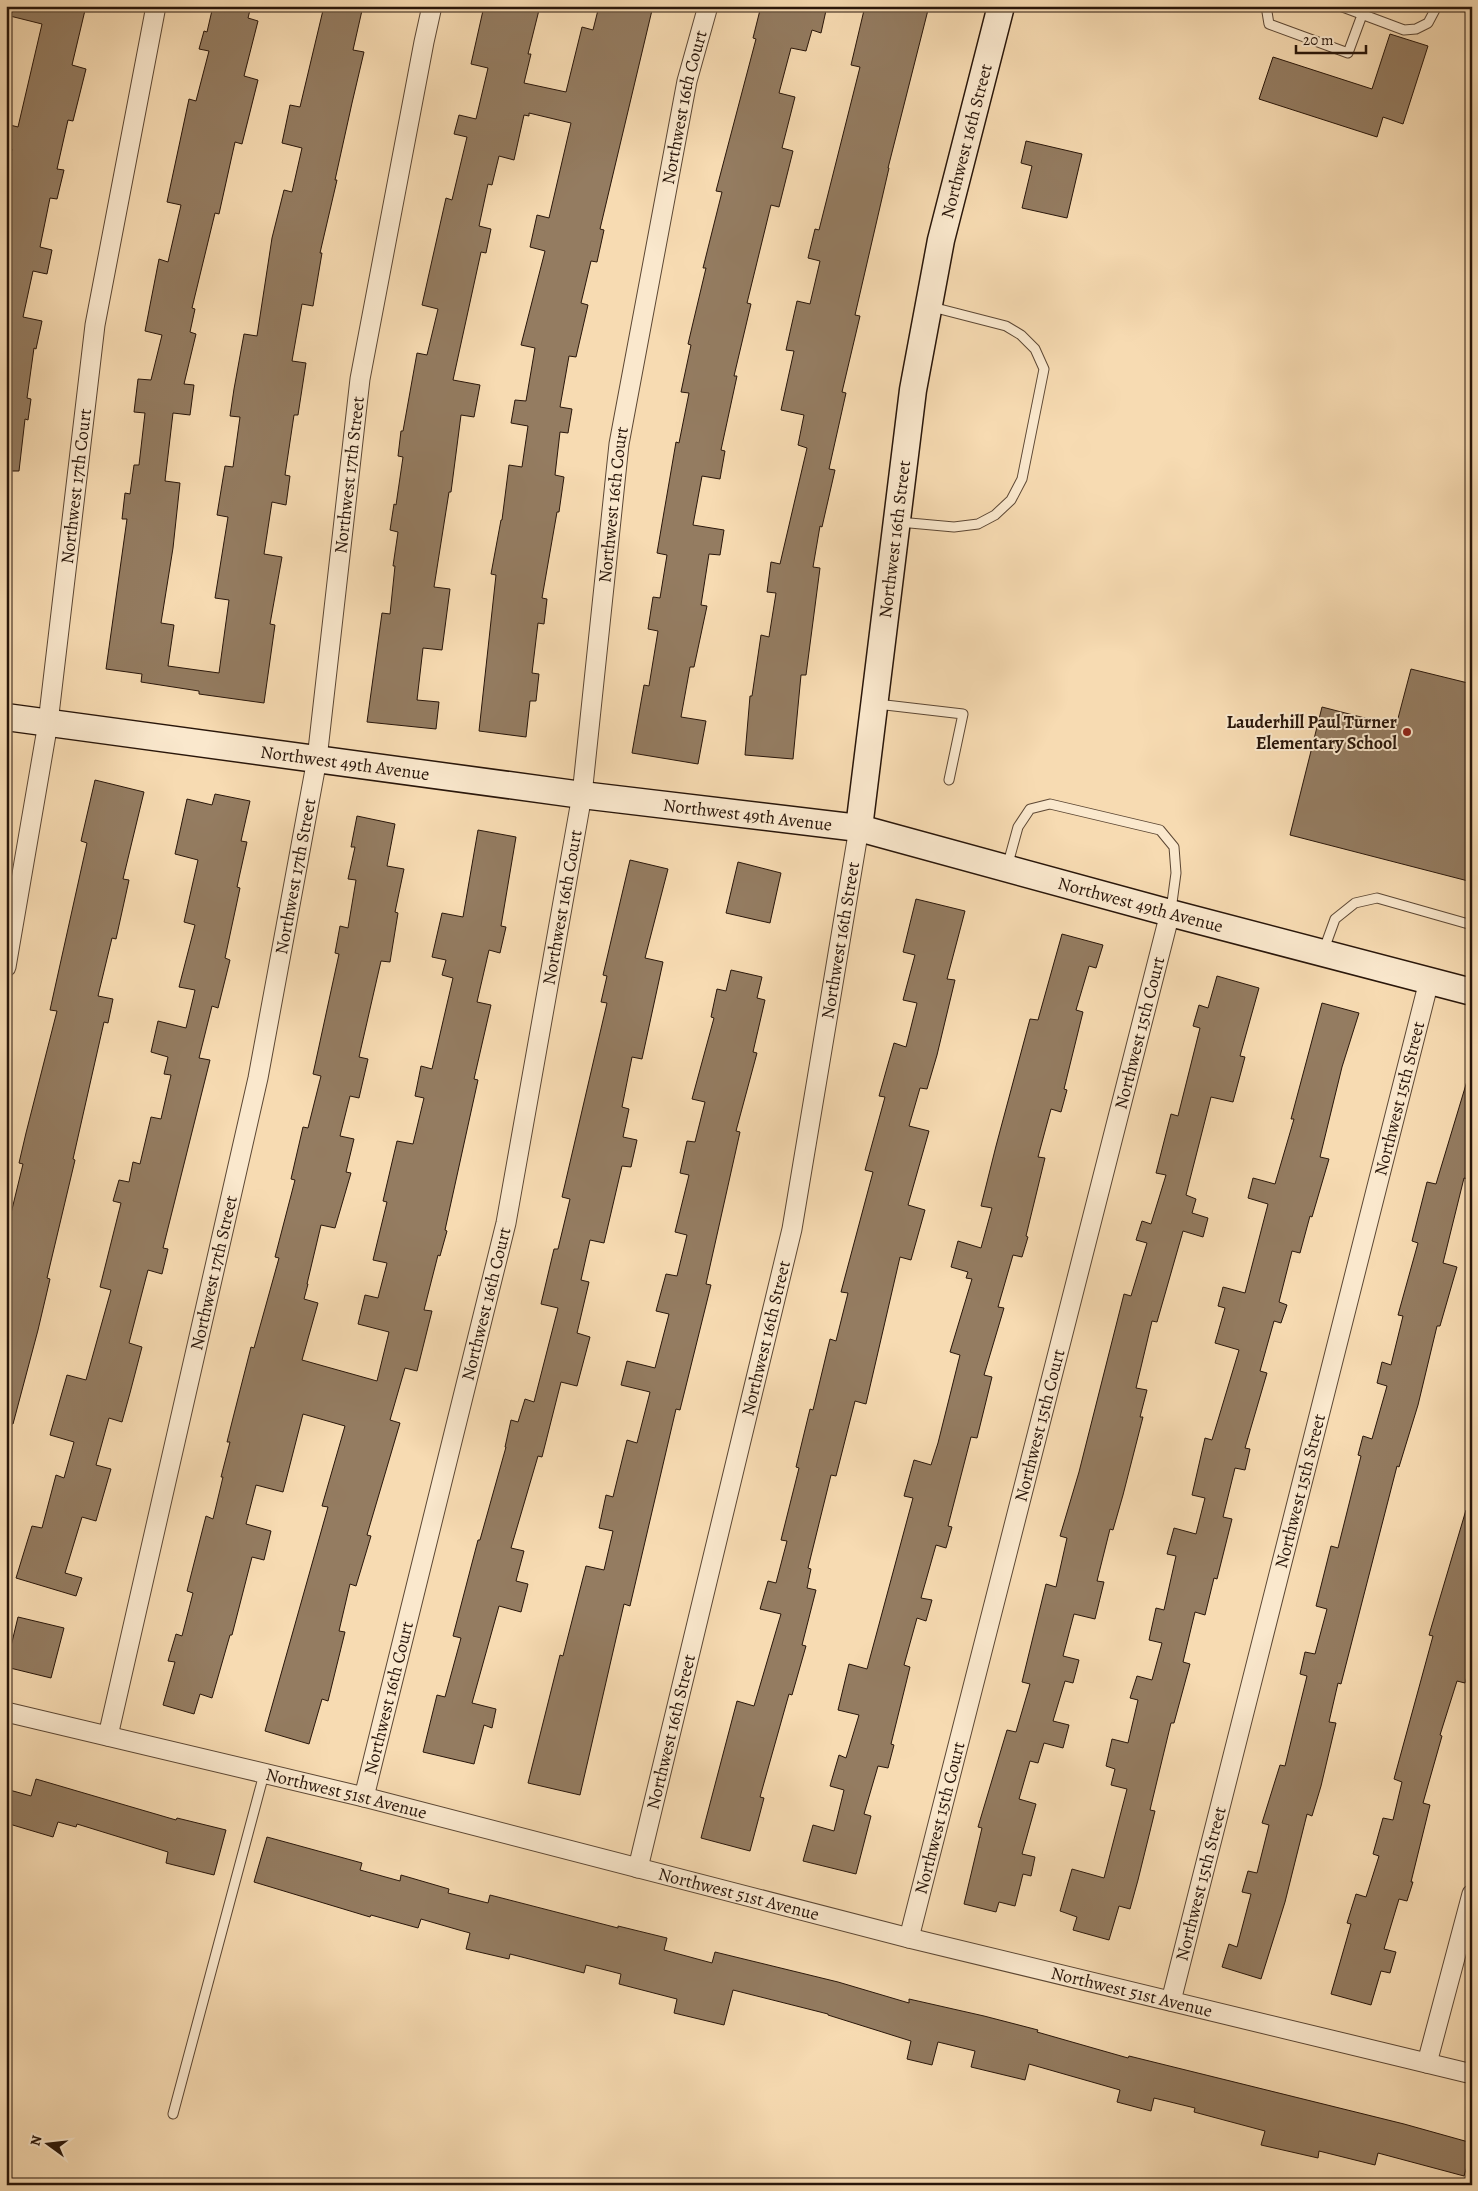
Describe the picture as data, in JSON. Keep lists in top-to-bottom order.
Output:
{
  "streets": {
    "street": [
      "Northwest 16th Court",
      "Northwest 16th Street",
      "Northwest 17th Street",
      "Northwest 17th Court",
      "Northwest 49th Avenue",
      "Northwest 15th Court",
      "Northwest 15th Street",
      "Northwest 51st Avenue"
    ]
  },
  "crossings": [
    ["Northwest 16th Court", "Northwest 49th Avenue"],
    ["Northwest 16th Court", "Northwest 51st Avenue"],
    ["Northwest 16th Street", "Northwest 49th Avenue"],
    ["Northwest 16th Street", "Northwest 51st Avenue"],
    ["Northwest 17th Street", "Northwest 49th Avenue"],
    ["Northwest 17th Street", "Northwest 51st Avenue"],
    ["Northwest 17th Court", "Northwest 49th Avenue"],
    ["Northwest 49th Avenue", "Northwest 15th Court"],
    ["Northwest 49th Avenue", "Northwest 15th Street"],
    ["Northwest 15th Court", "Northwest 51st Avenue"],
    ["Northwest 15th Street", "Northwest 51st Avenue"]
  ],
  "places": ["Lauderhill Paul Turner Elementary School"],
  "scale_bar": "20 m",
  "north": "left"
}
